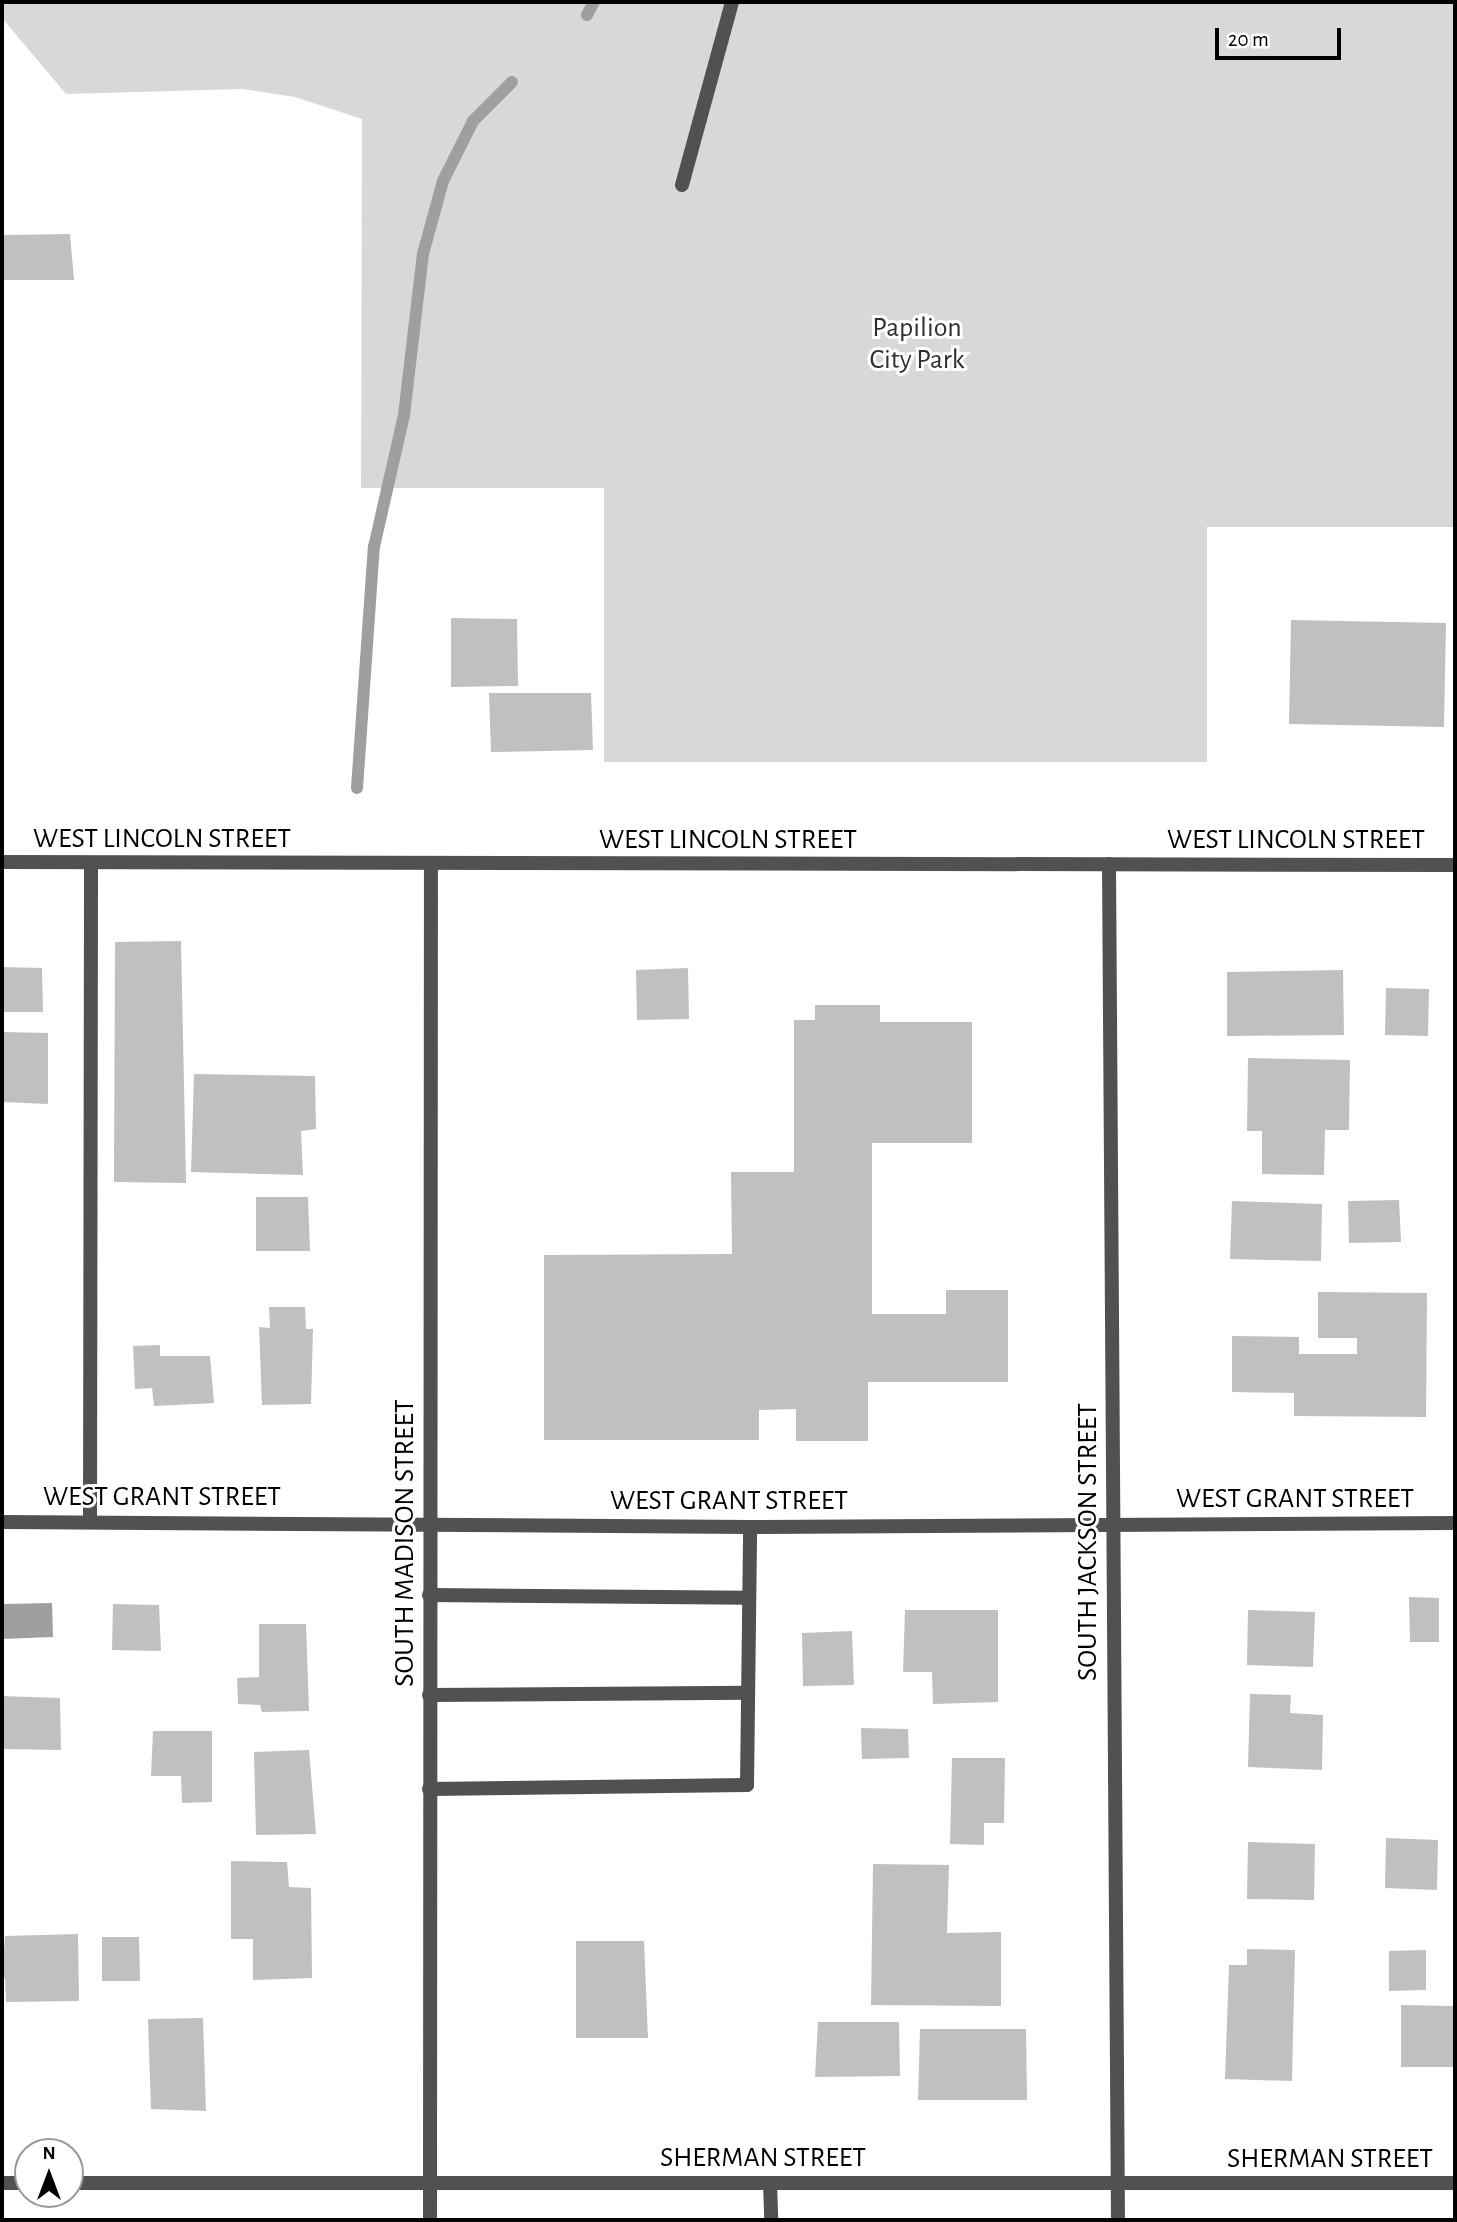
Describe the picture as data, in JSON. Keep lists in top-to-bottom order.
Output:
{
  "streets": {
    "street": [
      "WEST LINCOLN STREET",
      "WEST GRANT STREET",
      "SOUTH JACKSON STREET",
      "SOUTH MADISON STREET",
      "SHERMAN STREET"
    ]
  },
  "crossings": [
    ["WEST LINCOLN STREET", "SOUTH JACKSON STREET"],
    ["WEST LINCOLN STREET", "SOUTH MADISON STREET"],
    ["WEST GRANT STREET", "SOUTH JACKSON STREET"],
    ["WEST GRANT STREET", "SOUTH MADISON STREET"],
    ["SOUTH JACKSON STREET", "SHERMAN STREET"],
    ["SOUTH MADISON STREET", "SHERMAN STREET"]
  ],
  "parks": ["Papilion City Park"],
  "scale_bar": "20 m",
  "north": "top"
}
